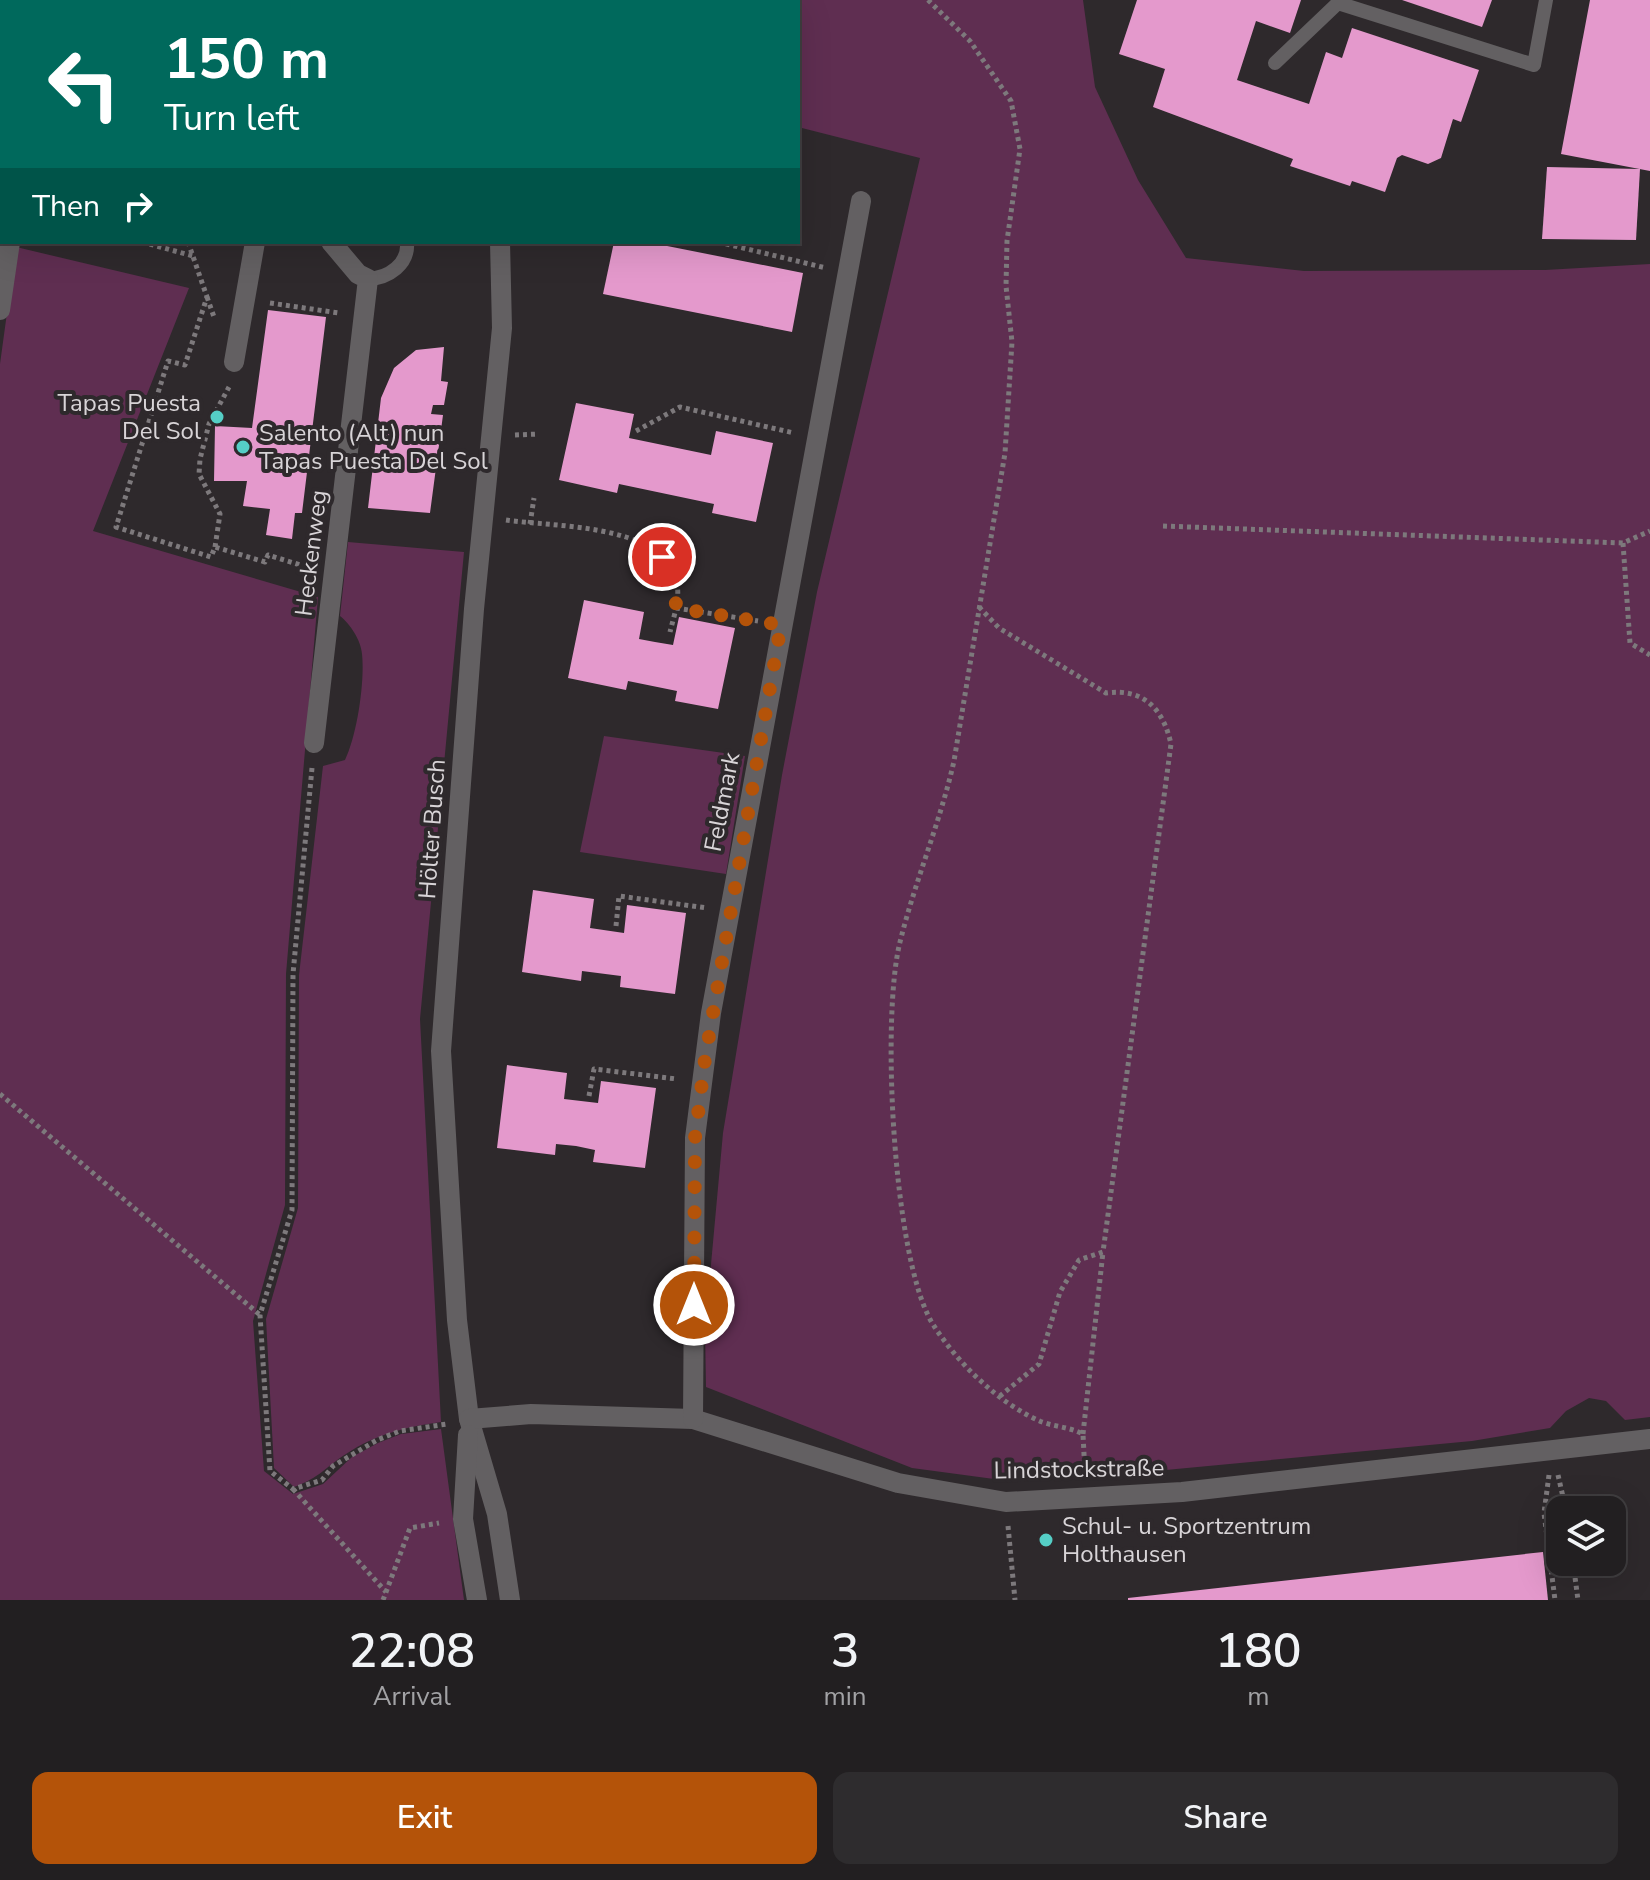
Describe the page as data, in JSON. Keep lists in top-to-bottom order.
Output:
{
  "streets": {
    "street": [
      "Heckenweg",
      "Feldmark",
      "Hölter Busch",
      "Lindstockstraße"
    ]
  },
  "crossings": [
    ["Feldmark", "Lindstockstraße"],
    ["Hölter Busch", "Lindstockstraße"]
  ],
  "places": ["Tapas Puesta Del Sol", "Salento (Alt) nun Tapas Puesta Del Sol", "Schul- u. Sportzentrum Holthausen"],
  "page": {
    "turn": ["150 m", "Turn left"],
    "then": "Then",
    "eta": [
      "22:08",
      "Arrival",
      "3",
      "min",
      "180",
      "m"
    ],
    "buttons": ["Exit", "Share"]
  }
}
